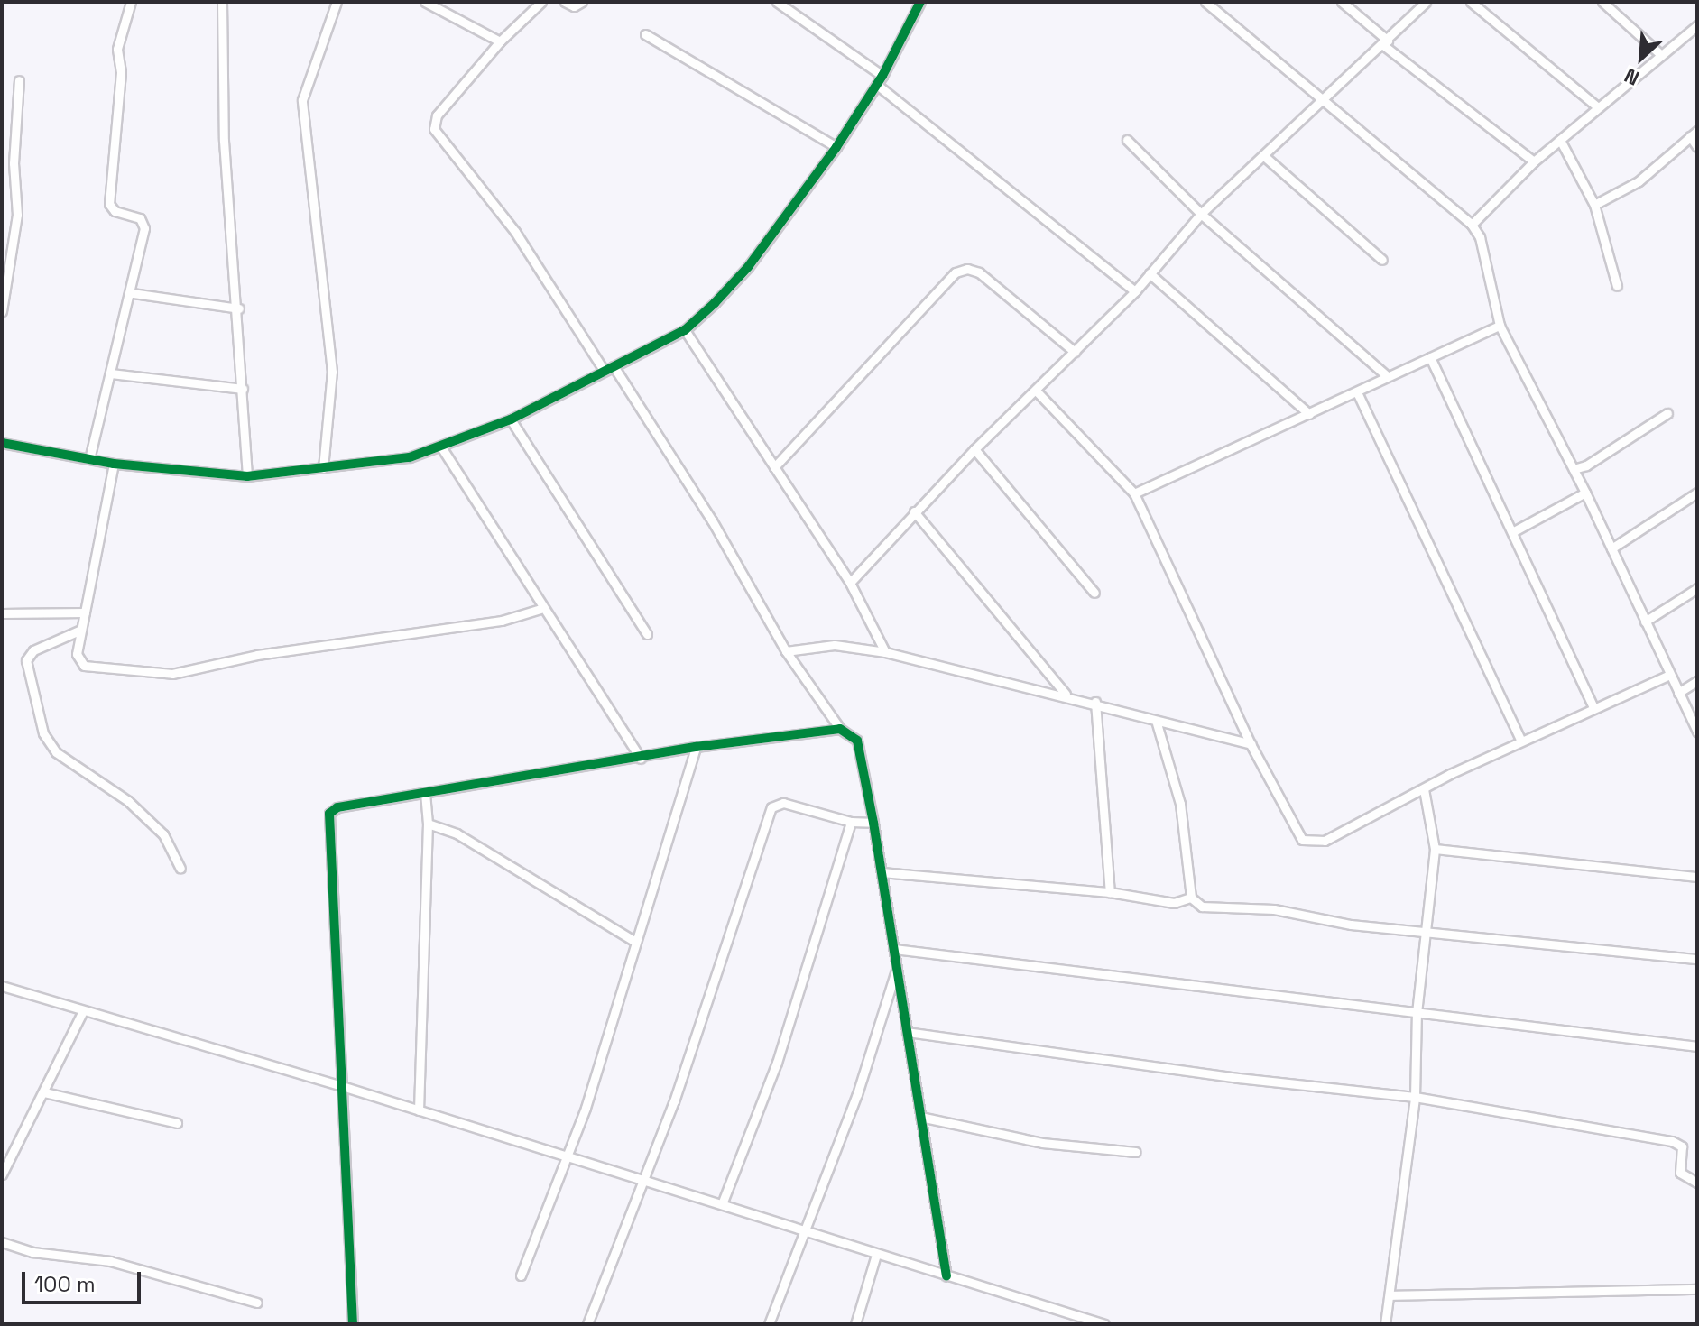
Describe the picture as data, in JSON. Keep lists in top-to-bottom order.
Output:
{
  "scale_bar": "100 m",
  "north": "bottom left"
}
